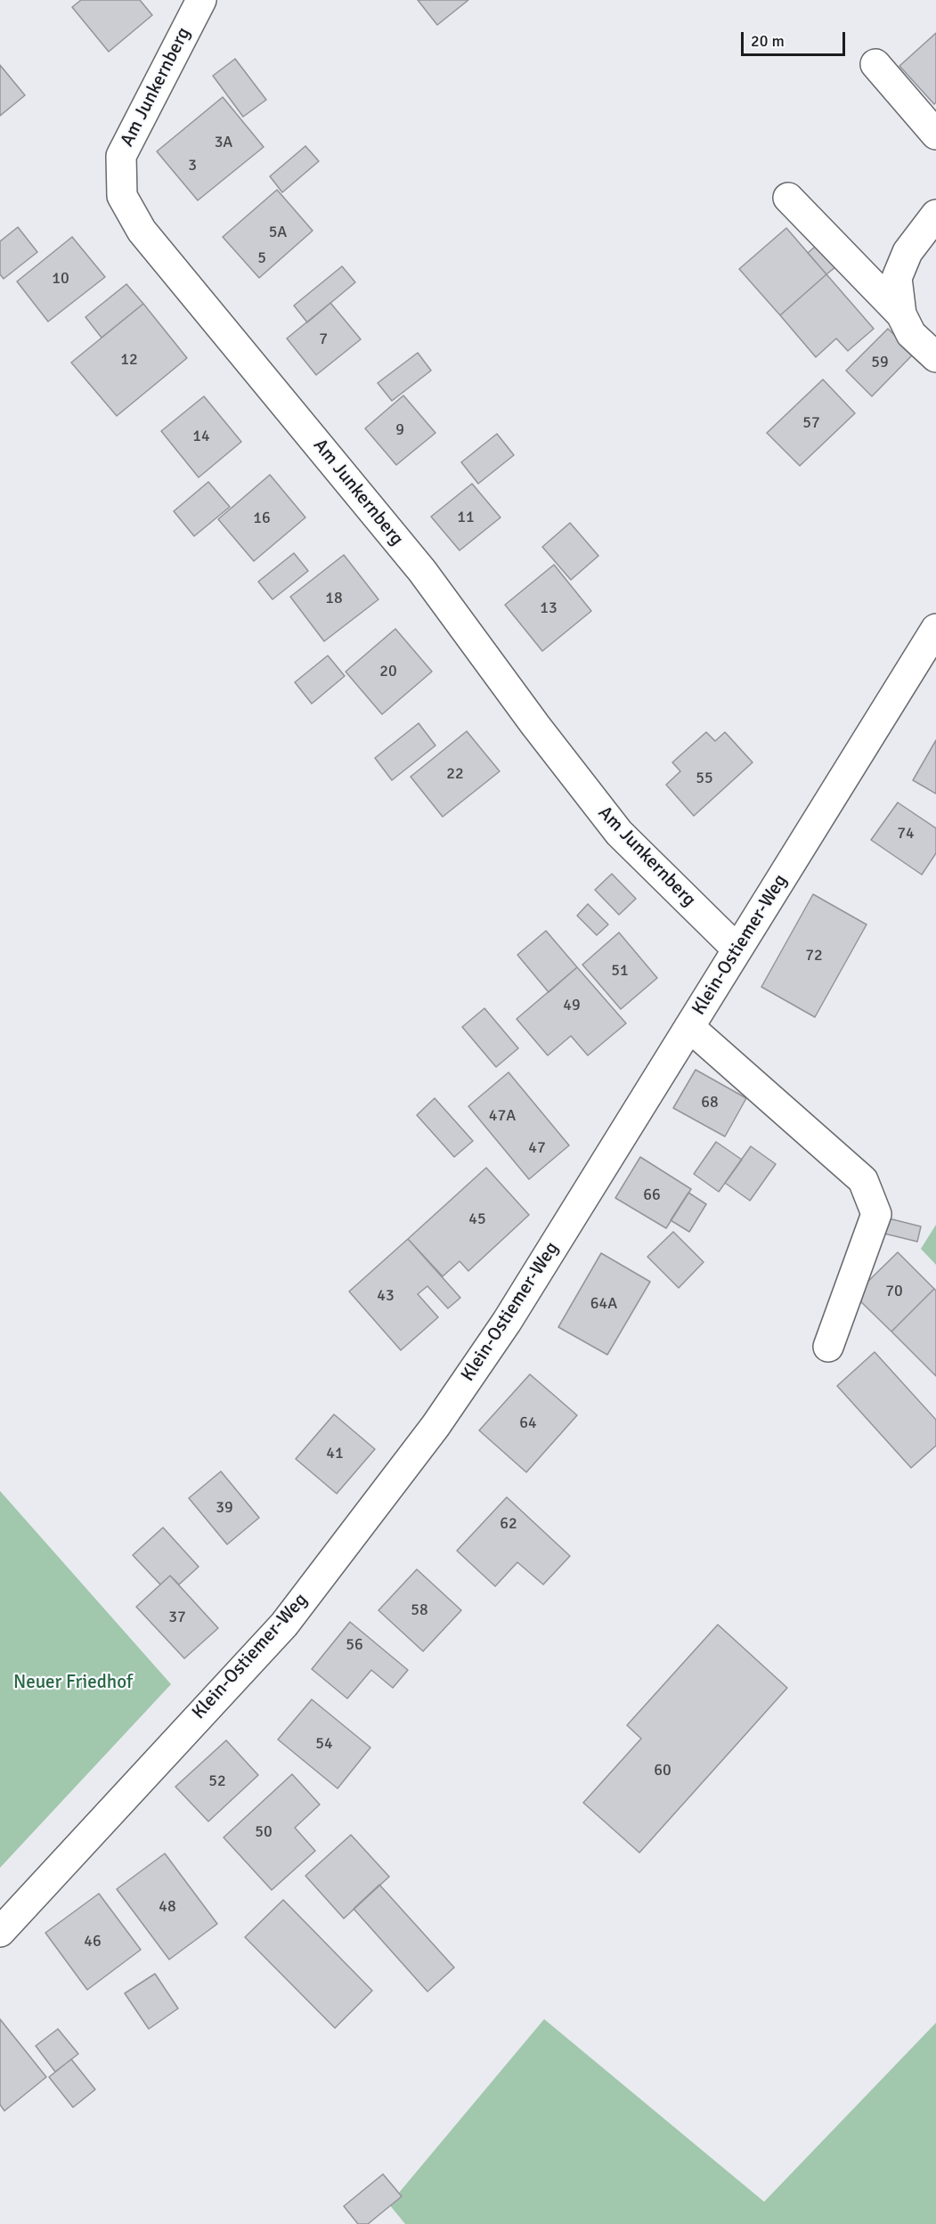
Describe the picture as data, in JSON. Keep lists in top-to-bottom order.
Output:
{
  "streets": {
    "street": ["Am Junkernberg", "Klein-Ostiemer-Weg"]
  },
  "crossings": [
    ["Am Junkernberg", "Klein-Ostiemer-Weg"]
  ],
  "parks": ["Neuer Friedhof"],
  "house_numbers": [
    "3A",
    "3",
    "5A",
    "5",
    "10",
    "7",
    "12",
    "59",
    "57",
    "9",
    "14",
    "11",
    "16",
    "18",
    "13",
    "20",
    "22",
    "55",
    "74",
    "72",
    "51",
    "49",
    "68",
    "47A",
    "47",
    "66",
    "45",
    "70",
    "43",
    "64A",
    "64",
    "41",
    "39",
    "62",
    "58",
    "37",
    "56",
    "54",
    "60",
    "52",
    "50",
    "48",
    "46"
  ],
  "scale_bar": "20 m"
}
